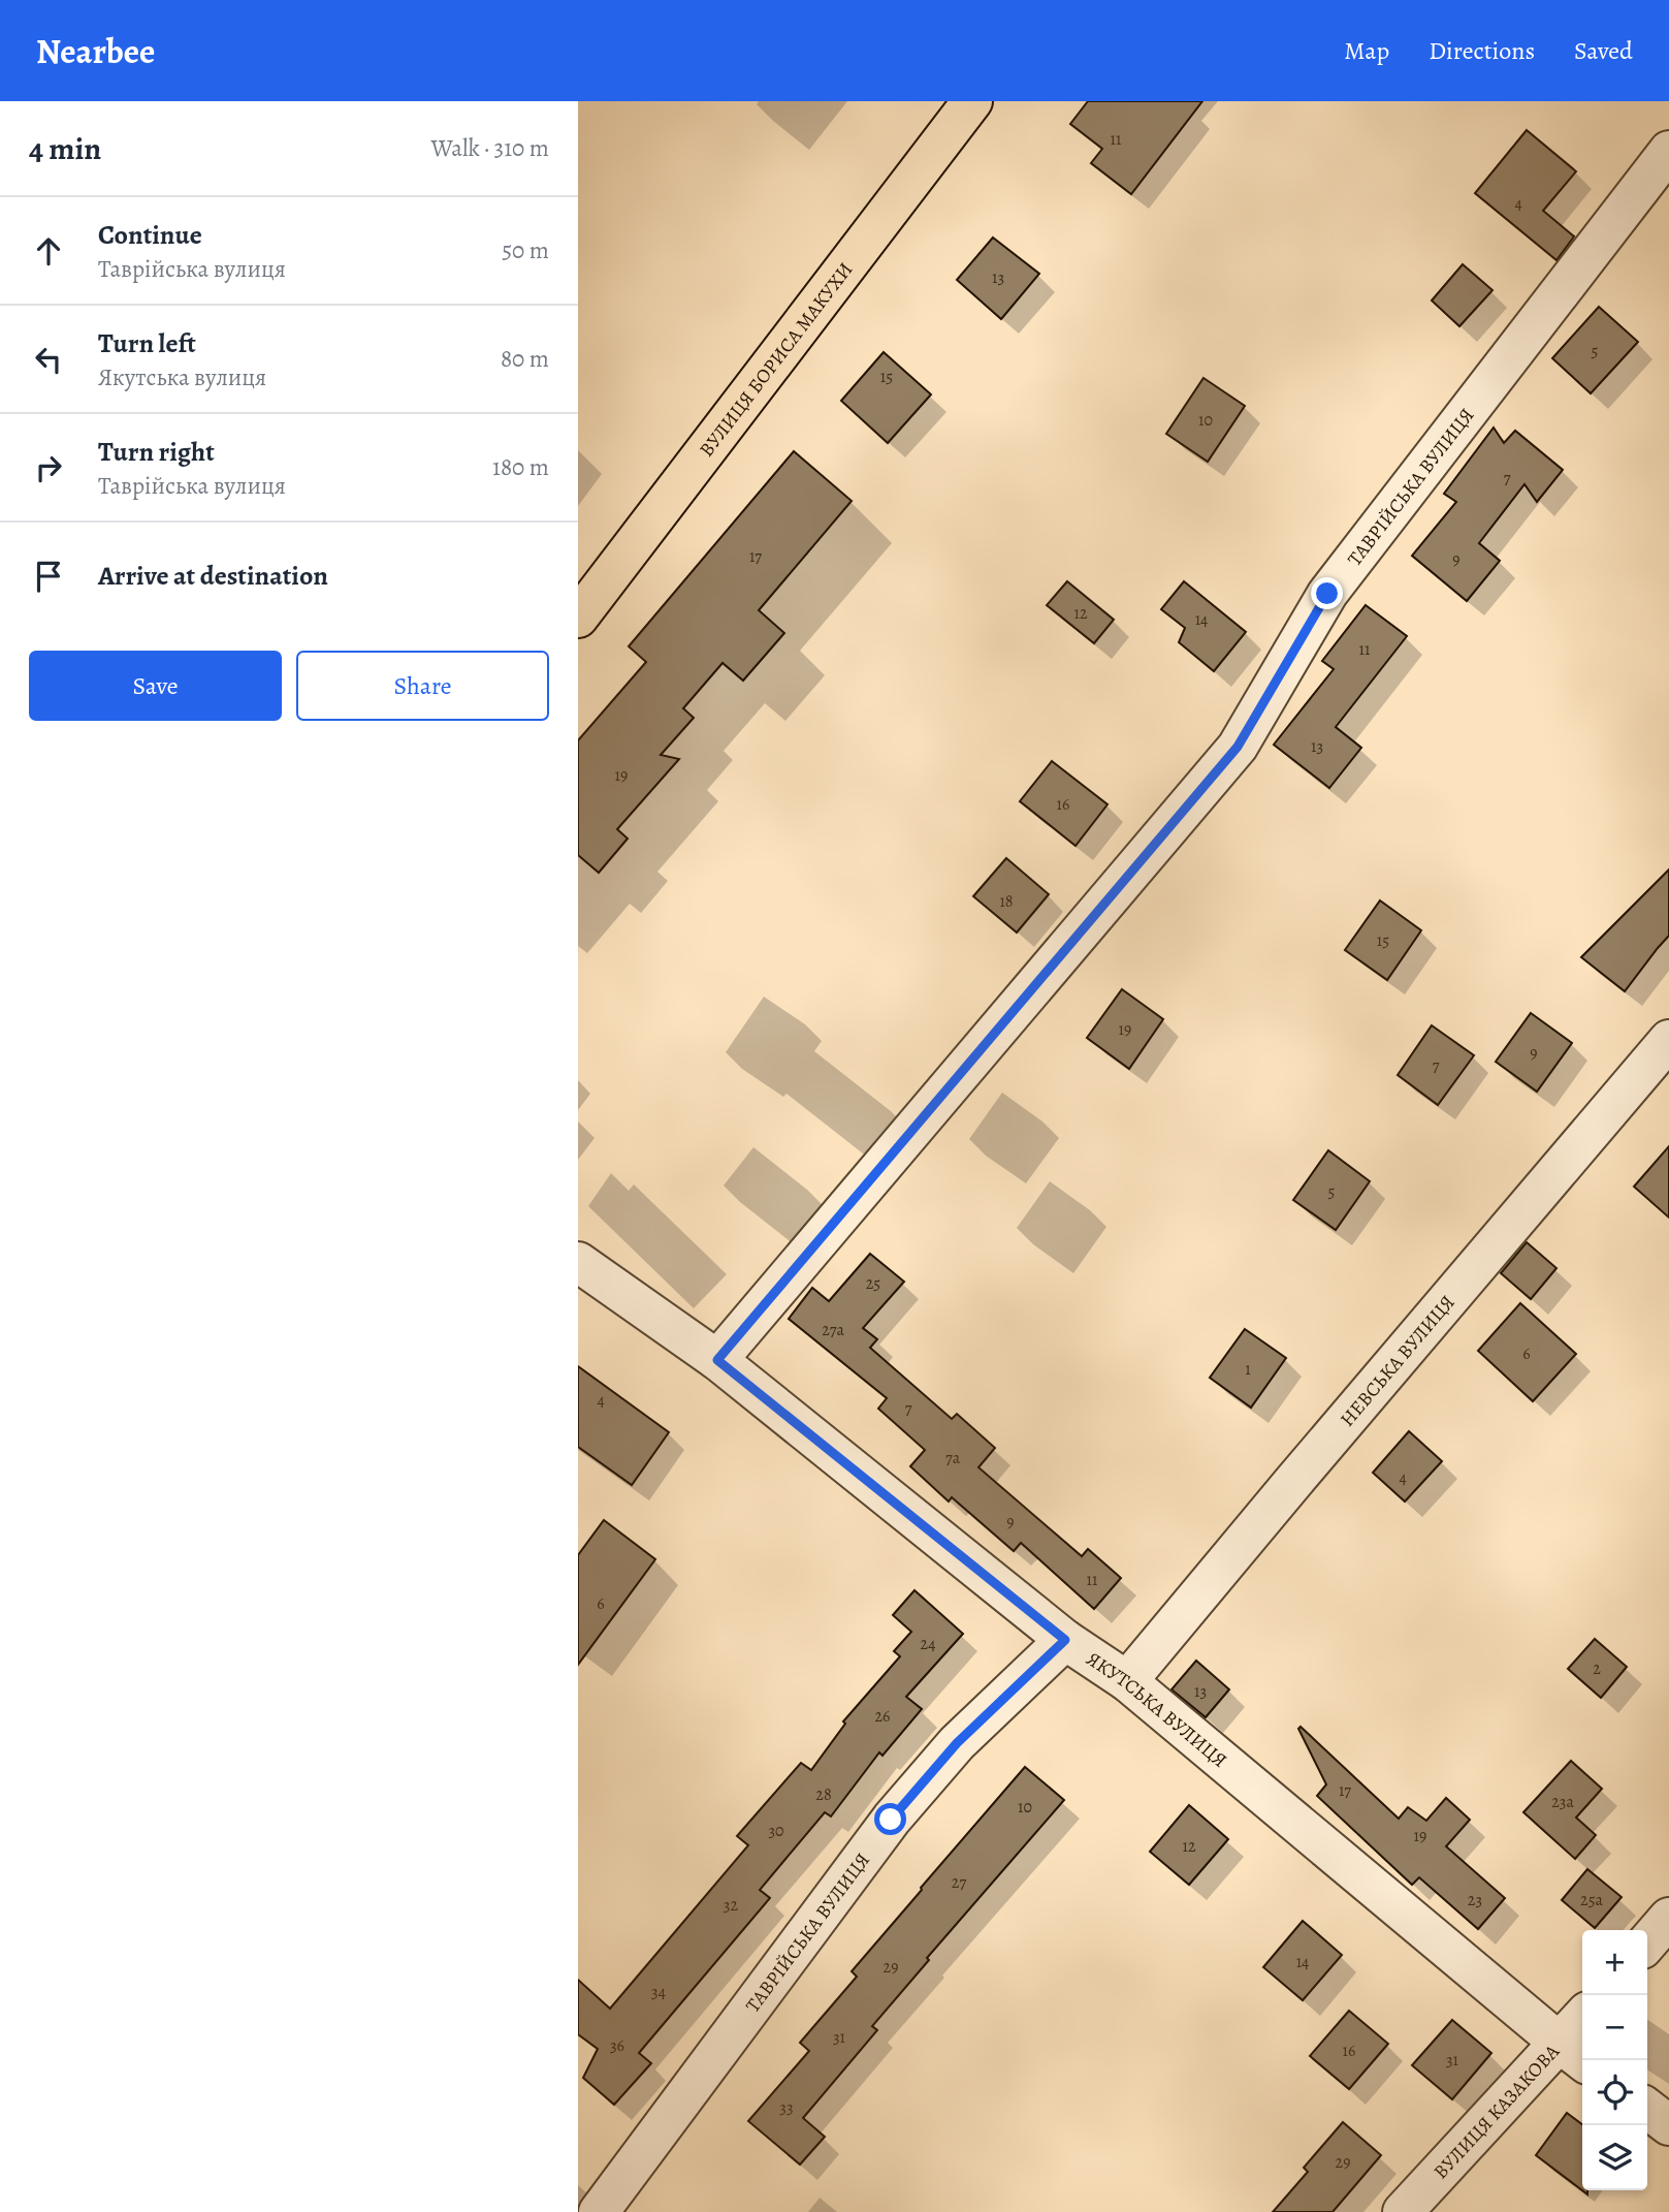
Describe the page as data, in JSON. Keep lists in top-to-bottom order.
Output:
{
  "streets": {
    "main road": ["ВУЛИЦЯ БОРИСА МАКУХИ"],
    "street": [
      "ТАВРІЙСЬКА ВУЛИЦЯ",
      "НЕВСЬКА ВУЛИЦЯ",
      "ЯКУТСЬКА ВУЛИЦЯ",
      "ВУЛИЦЯ КАЗАКОВА"
    ]
  },
  "crossings": [
    ["ТАВРІЙСЬКА ВУЛИЦЯ", "ЯКУТСЬКА ВУЛИЦЯ"],
    ["НЕВСЬКА ВУЛИЦЯ", "ЯКУТСЬКА ВУЛИЦЯ"],
    ["ЯКУТСЬКА ВУЛИЦЯ", "ВУЛИЦЯ КАЗАКОВА"]
  ],
  "house_numbers": [
    "11",
    "4",
    "13",
    "5",
    "15",
    "10",
    "7",
    "17",
    "9",
    "12",
    "14",
    "11",
    "13",
    "19",
    "16",
    "18",
    "15",
    "19",
    "9",
    "7",
    "5",
    "25",
    "27а",
    "6",
    "1",
    "4",
    "7",
    "7а",
    "4",
    "9",
    "11",
    "6",
    "24",
    "2",
    "13",
    "26",
    "17",
    "28",
    "23а",
    "10",
    "30",
    "19",
    "12",
    "27",
    "23",
    "25а",
    "32",
    "14",
    "29",
    "34",
    "31",
    "36",
    "16",
    "31",
    "33",
    "29"
  ],
  "page": {
    "header": "Nearbee",
    "nav": ["Map", "Directions", "Saved"],
    "heading": ["4 min", "Walk · 310 m"],
    "list": [
      ["Continue", "Таврійська вулиця", "50 m"],
      ["Turn left", "Якутська вулиця", "80 m"],
      ["Turn right", "Таврійська вулиця", "180 m"],
      "Arrive at destination"
    ],
    "buttons": ["Save", "Share"],
    "map_buttons": ["+", "−"]
  }
}
